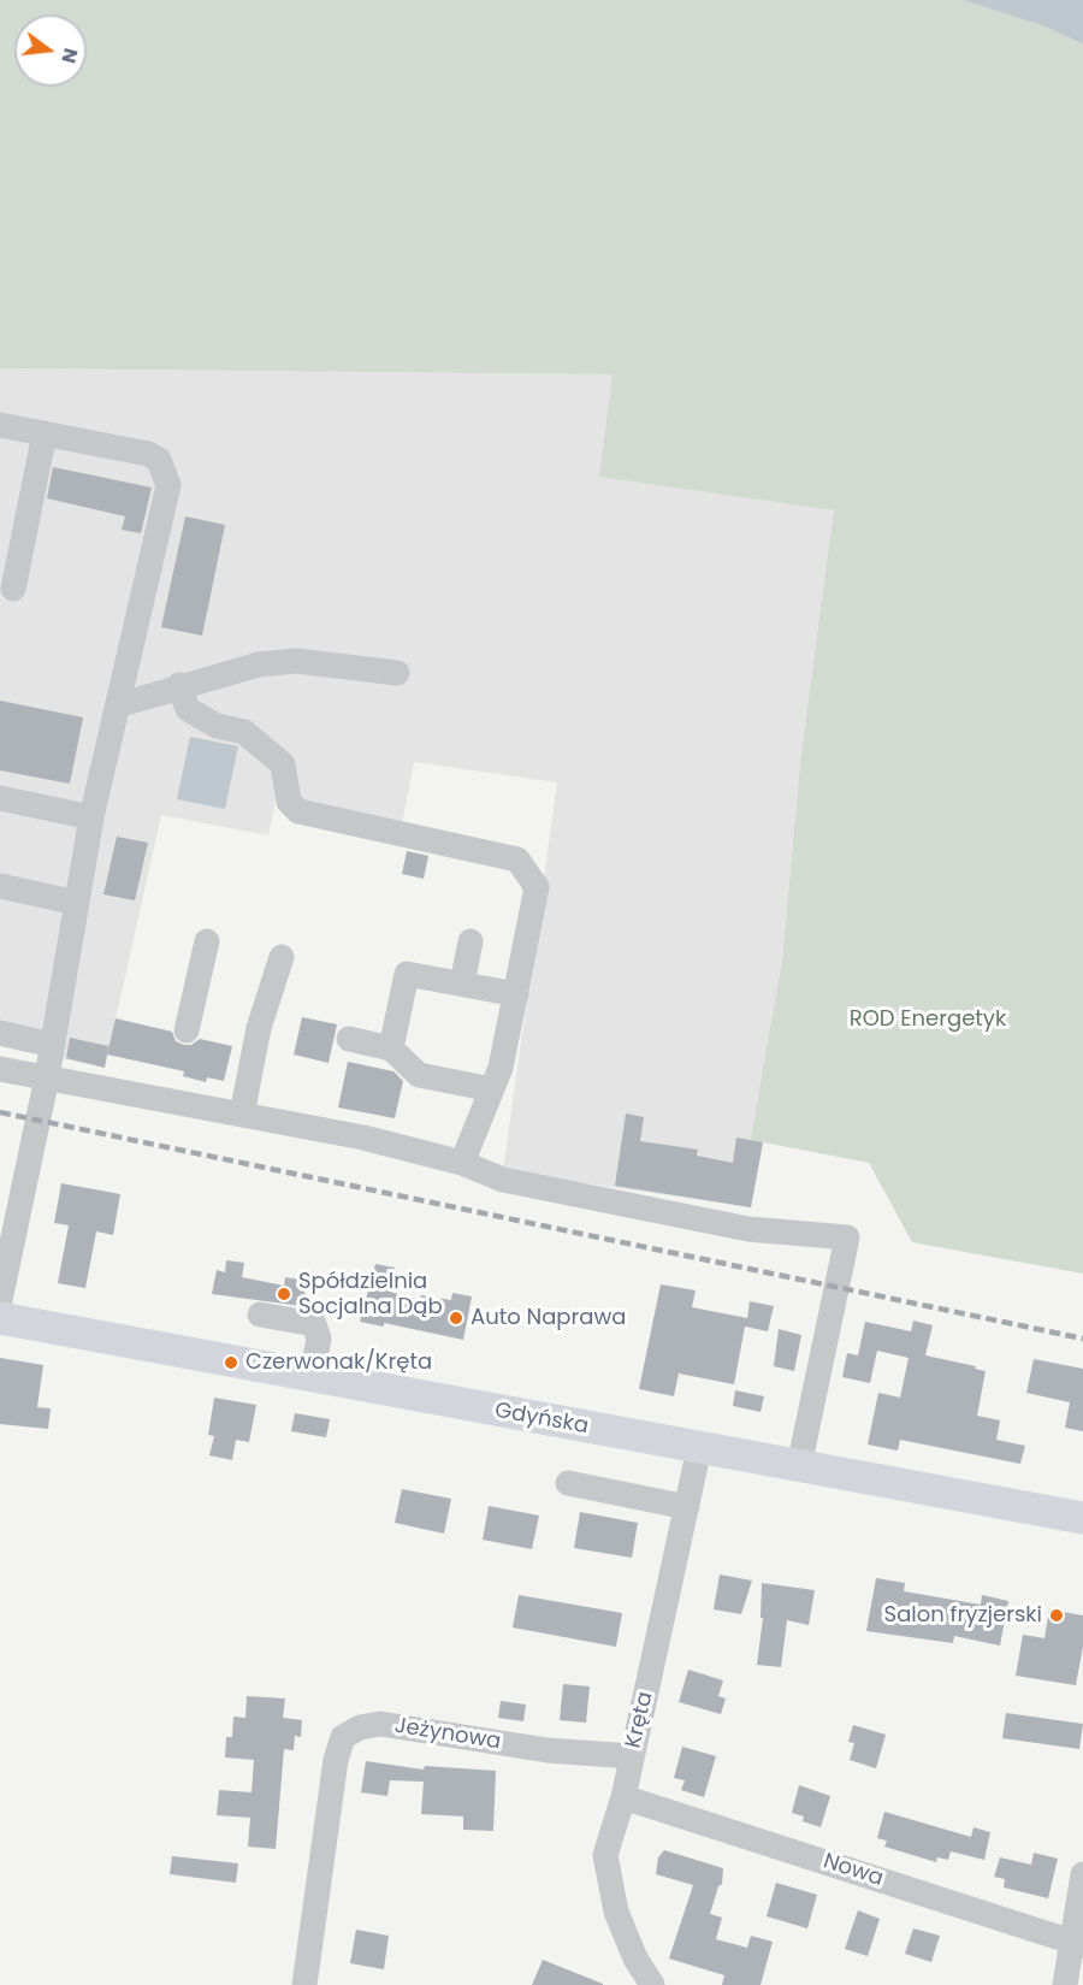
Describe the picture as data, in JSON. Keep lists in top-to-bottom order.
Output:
{
  "streets": {
    "main road": ["Gdyńska"],
    "street": ["Kręta", "Jeżynowa", "Nowa"]
  },
  "crossings": [
    ["Gdyńska", "Kręta"],
    ["Kręta", "Jeżynowa"],
    ["Kręta", "Nowa"]
  ],
  "parks": ["ROD Energetyk"],
  "places": [
    "Spółdzielnia Socjalna Dąb",
    "Auto Naprawa",
    "Czerwonak/Kręta",
    "Salon fryzjerski"
  ],
  "north": "right"
}
